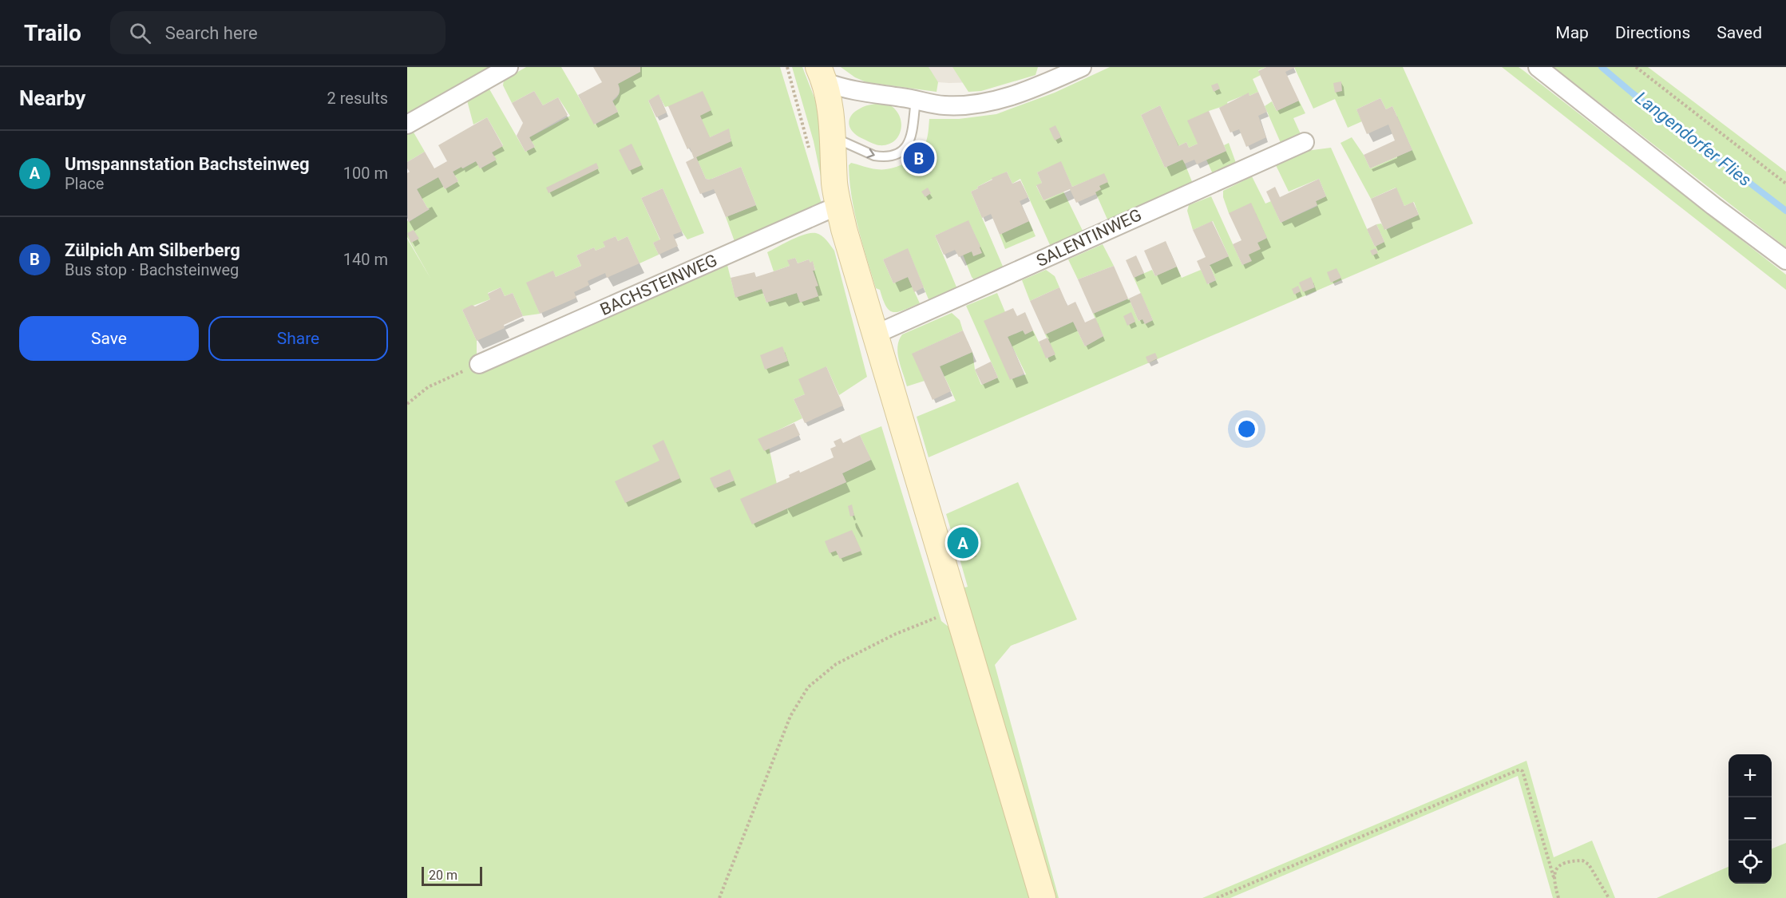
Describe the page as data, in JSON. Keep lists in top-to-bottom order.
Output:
{
  "streets": {
    "street": ["SALENTINWEG", "BACHSTEINWEG"]
  },
  "water": ["Langendorfer Flies"],
  "scale_bar": "20 m",
  "page": {
    "header": "Trailo",
    "search": "Search here",
    "nav": ["Map", "Directions", "Saved"],
    "heading": ["Nearby", "2 results"],
    "list": [
      {
        "mark": "A",
        "name": "Umspannstation Bachsteinweg",
        "note": "Place",
        "value": "100 m"
      },
      {
        "mark": "B",
        "name": "Zülpich Am Silberberg",
        "note": "Bus stop · Bachsteinweg",
        "value": "140 m"
      }
    ],
    "pins": ["B", "A"],
    "buttons": ["Save", "Share"],
    "map_buttons": ["+", "−"],
    "scale": "20 m"
  }
}
